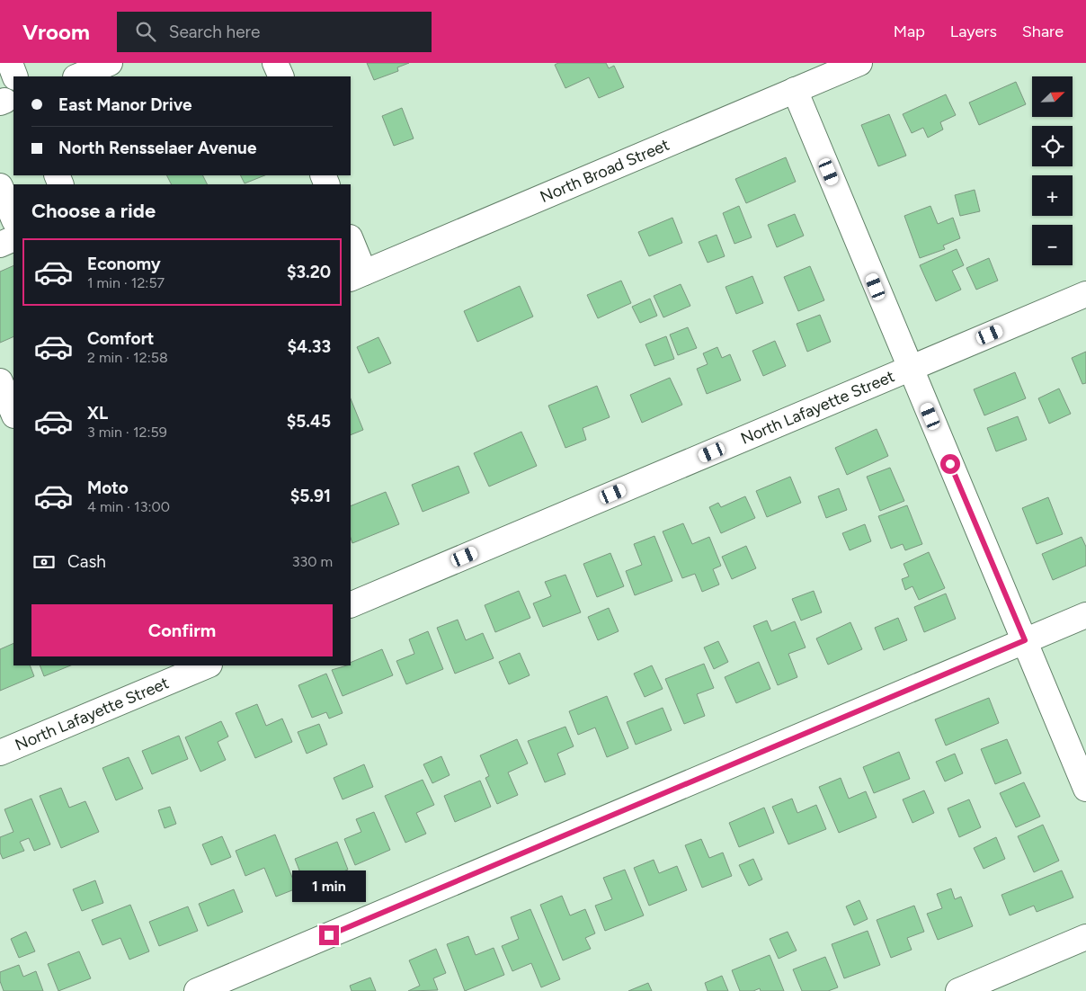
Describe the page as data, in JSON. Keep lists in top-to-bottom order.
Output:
{
  "streets": {
    "street": ["North Broad Street", "North Lafayette Street"]
  },
  "north": "top right",
  "page": {
    "header": "Vroom",
    "search": "Search here",
    "nav": ["Map", "Layers", "Share"],
    "map_buttons": ["+", "−"],
    "banner": ["East Manor Drive", "North Rensselaer Avenue"],
    "heading": "Choose a ride",
    "list": [
      {
        "name": "Economy",
        "note": "1 min · 12:57",
        "value": "$3.20"
      },
      {
        "name": "Comfort",
        "note": "2 min · 12:58",
        "value": "$4.33"
      },
      {
        "name": "XL",
        "note": "3 min · 12:59",
        "value": "$5.45"
      },
      {
        "name": "Moto",
        "note": "4 min · 13:00",
        "value": "$5.91"
      }
    ],
    "pay": ["Cash", "330 m"],
    "buttons": "Confirm",
    "bubble": "1 min"
  }
}
